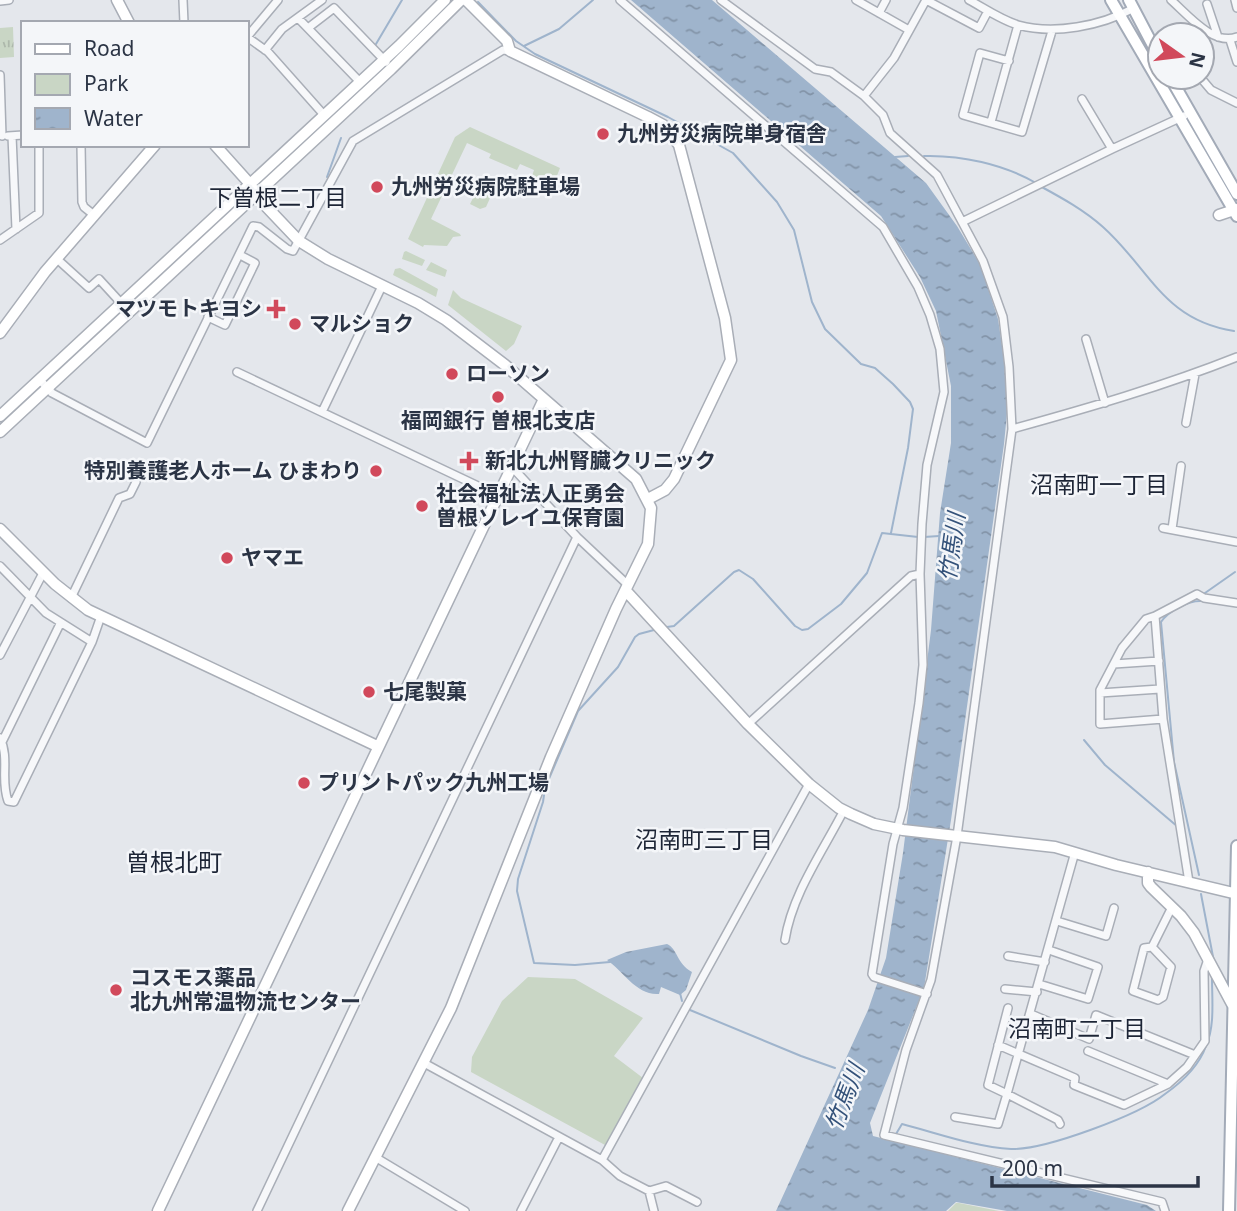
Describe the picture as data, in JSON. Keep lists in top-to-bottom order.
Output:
{
  "districts": [
    "下曽根二丁目",
    "沼南町一丁目",
    "沼南町三丁目",
    "曽根北町",
    "沼南町二丁目"
  ],
  "water": ["竹馬川"],
  "places": {
    "other": [
      "九州労災病院単身宿舎",
      "九州労災病院駐車場",
      "マルショク",
      "ローソン",
      "福岡銀行 曽根北支店",
      "特別養護老人ホーム ひまわり",
      "社会福祉法人正勇会 曽根ソレイユ保育園",
      "ヤマエ",
      "七尾製菓",
      "プリントパック九州工場",
      "コスモス薬品 北九州常温物流センター"
    ],
    "health": ["マツモトキヨシ", "新北九州腎臓クリニック"]
  },
  "legend": ["Road", "Park", "Water"],
  "scale_bar": "200 m",
  "north": "right"
}
